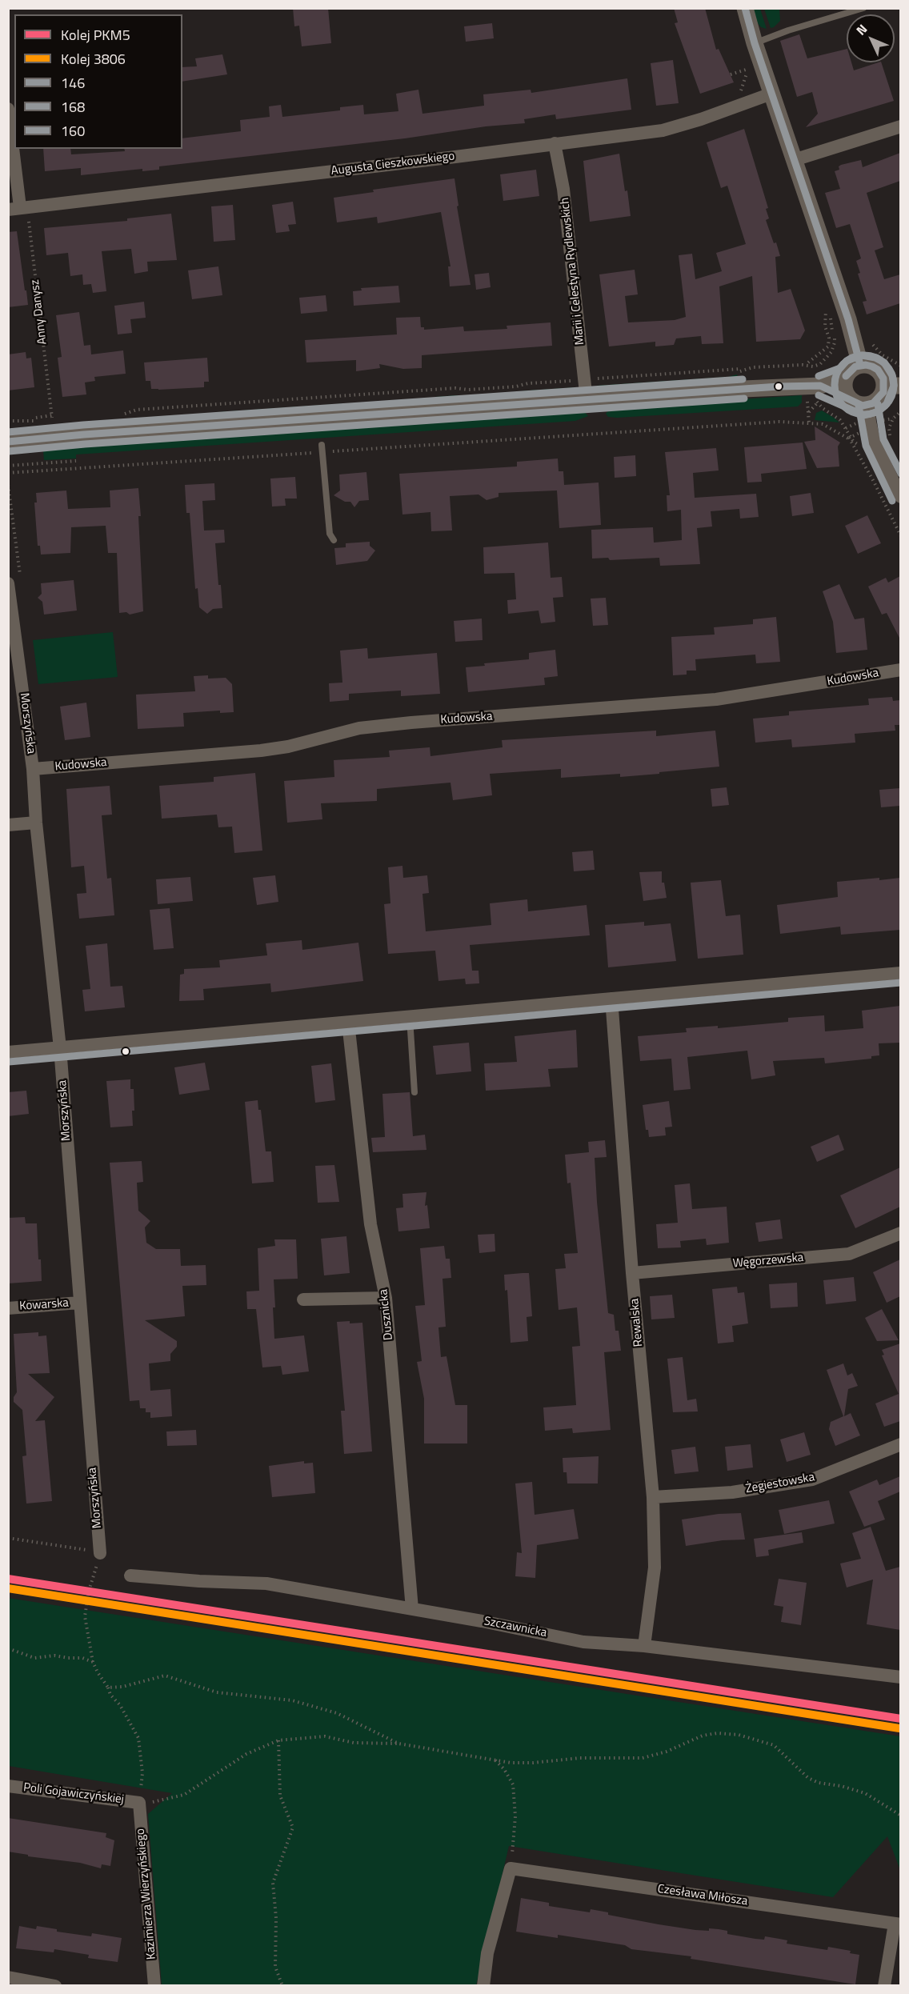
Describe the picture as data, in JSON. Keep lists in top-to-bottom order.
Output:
{
  "streets": {
    "street": [
      "Augusta Cieszkowskiego",
      "Marii i Celestyna Rydlewskich",
      "Kudowska",
      "Morszyńska",
      "Węgorzewska",
      "Kowarska",
      "Dusznicka",
      "Rewalska",
      "Żegiestowska",
      "Szczawnicka",
      "Poli Gojawiczyńskiej",
      "Kazimierza Wierzyńskiego",
      "Czesława Miłosza"
    ],
    "path": ["Anny Danysz"]
  },
  "crossings": [
    ["Augusta Cieszkowskiego", "Marii i Celestyna Rydlewskich"],
    ["Augusta Cieszkowskiego", "Anny Danysz"],
    ["Kudowska", "Morszyńska"],
    ["Morszyńska", "Kowarska"],
    ["Węgorzewska", "Rewalska"],
    ["Dusznicka", "Szczawnicka"],
    ["Rewalska", "Żegiestowska"],
    ["Rewalska", "Szczawnicka"],
    ["Poli Gojawiczyńskiej", "Kazimierza Wierzyńskiego"]
  ],
  "lines": [
    "transit line 146",
    "transit line 168",
    "transit line 160",
    "rail line PKM5",
    "rail line 3806"
  ],
  "legend": [
    "Kolej PKM5",
    "Kolej 3806",
    "146",
    "168",
    "160"
  ],
  "north": "top left"
}
